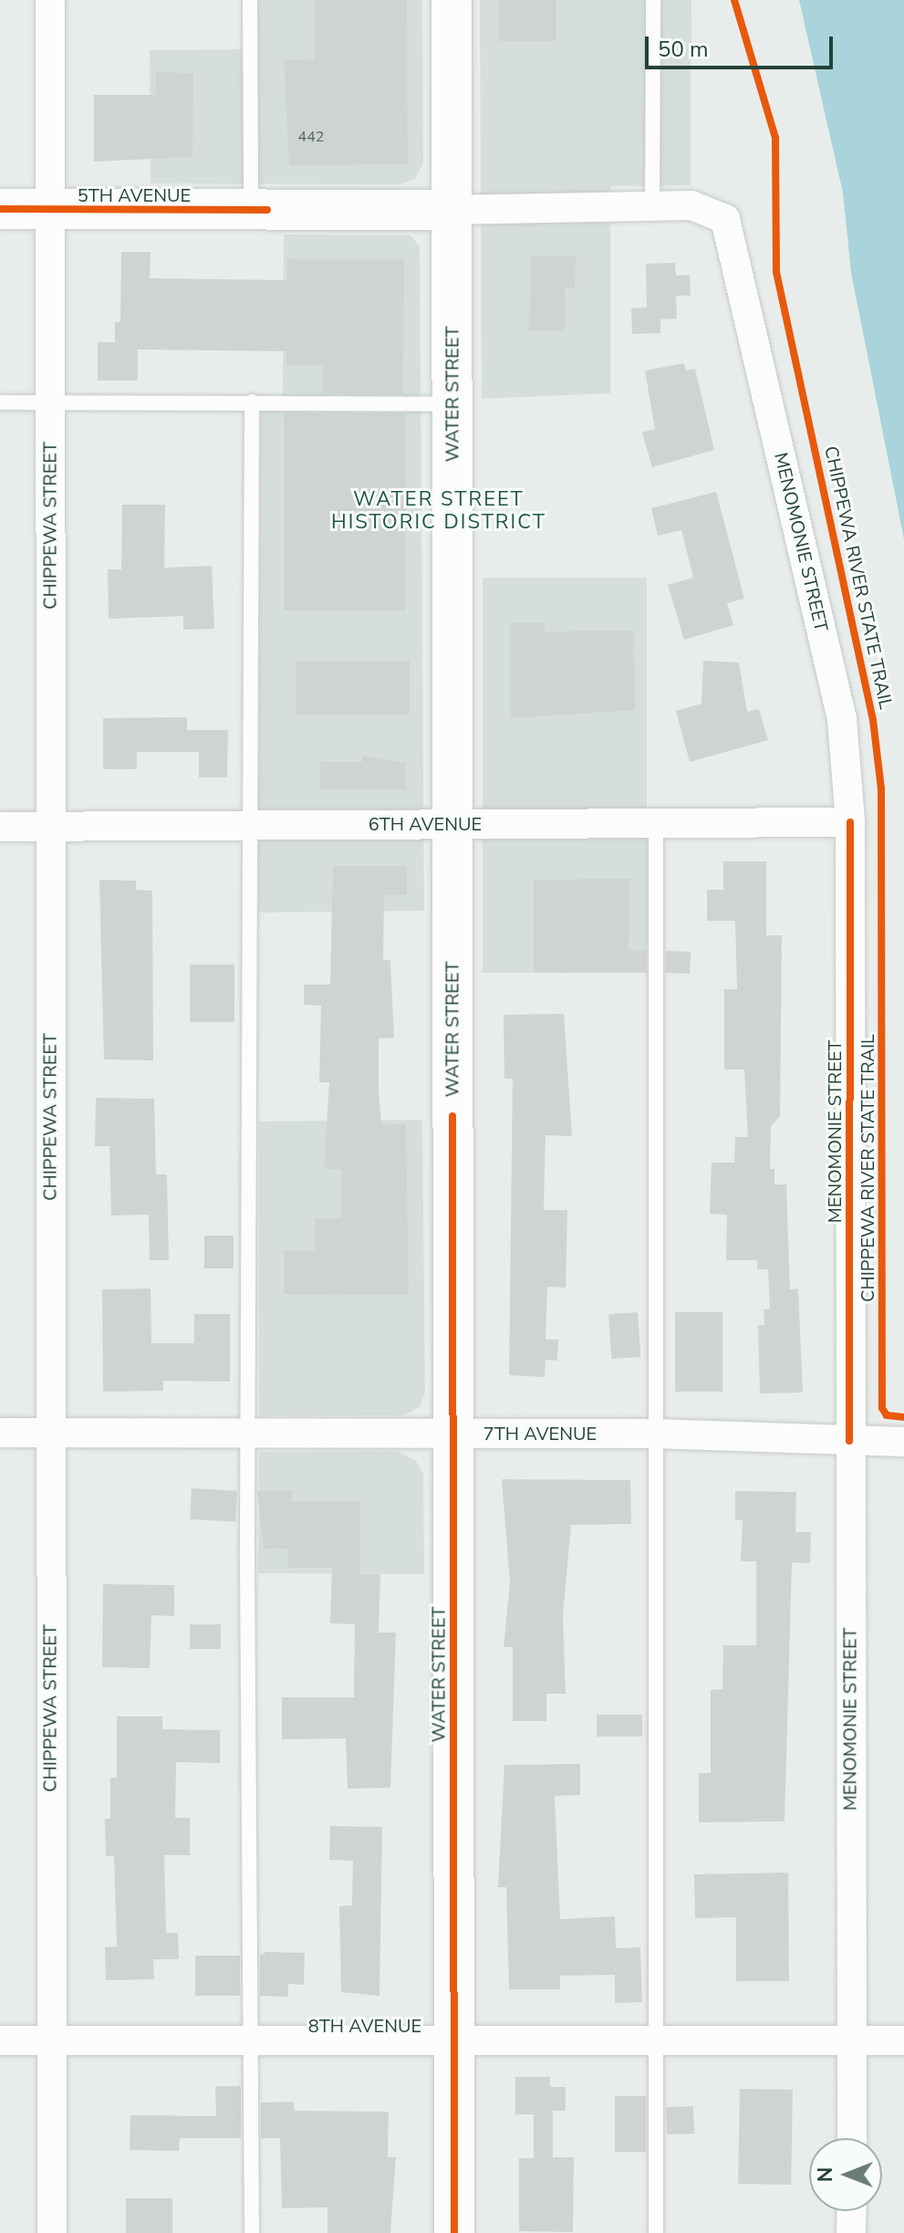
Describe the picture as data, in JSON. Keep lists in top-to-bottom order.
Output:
{
  "streets": {
    "main road": ["5TH AVENUE", "WATER STREET"],
    "street": [
      "CHIPPEWA STREET",
      "MENOMONIE STREET",
      "6TH AVENUE",
      "7TH AVENUE",
      "8TH AVENUE"
    ],
    "cycle path": ["CHIPPEWA RIVER STATE TRAIL"]
  },
  "crossings": [
    ["5TH AVENUE", "WATER STREET"],
    ["5TH AVENUE", "CHIPPEWA STREET"],
    ["5TH AVENUE", "MENOMONIE STREET"],
    ["WATER STREET", "6TH AVENUE"],
    ["WATER STREET", "7TH AVENUE"],
    ["WATER STREET", "8TH AVENUE"],
    ["CHIPPEWA STREET", "6TH AVENUE"],
    ["CHIPPEWA STREET", "7TH AVENUE"],
    ["CHIPPEWA STREET", "8TH AVENUE"],
    ["MENOMONIE STREET", "6TH AVENUE"],
    ["MENOMONIE STREET", "7TH AVENUE"],
    ["MENOMONIE STREET", "8TH AVENUE"]
  ],
  "districts": ["WATER STREET HISTORIC DISTRICT"],
  "house_numbers": ["442"],
  "scale_bar": "50 m",
  "north": "left"
}
